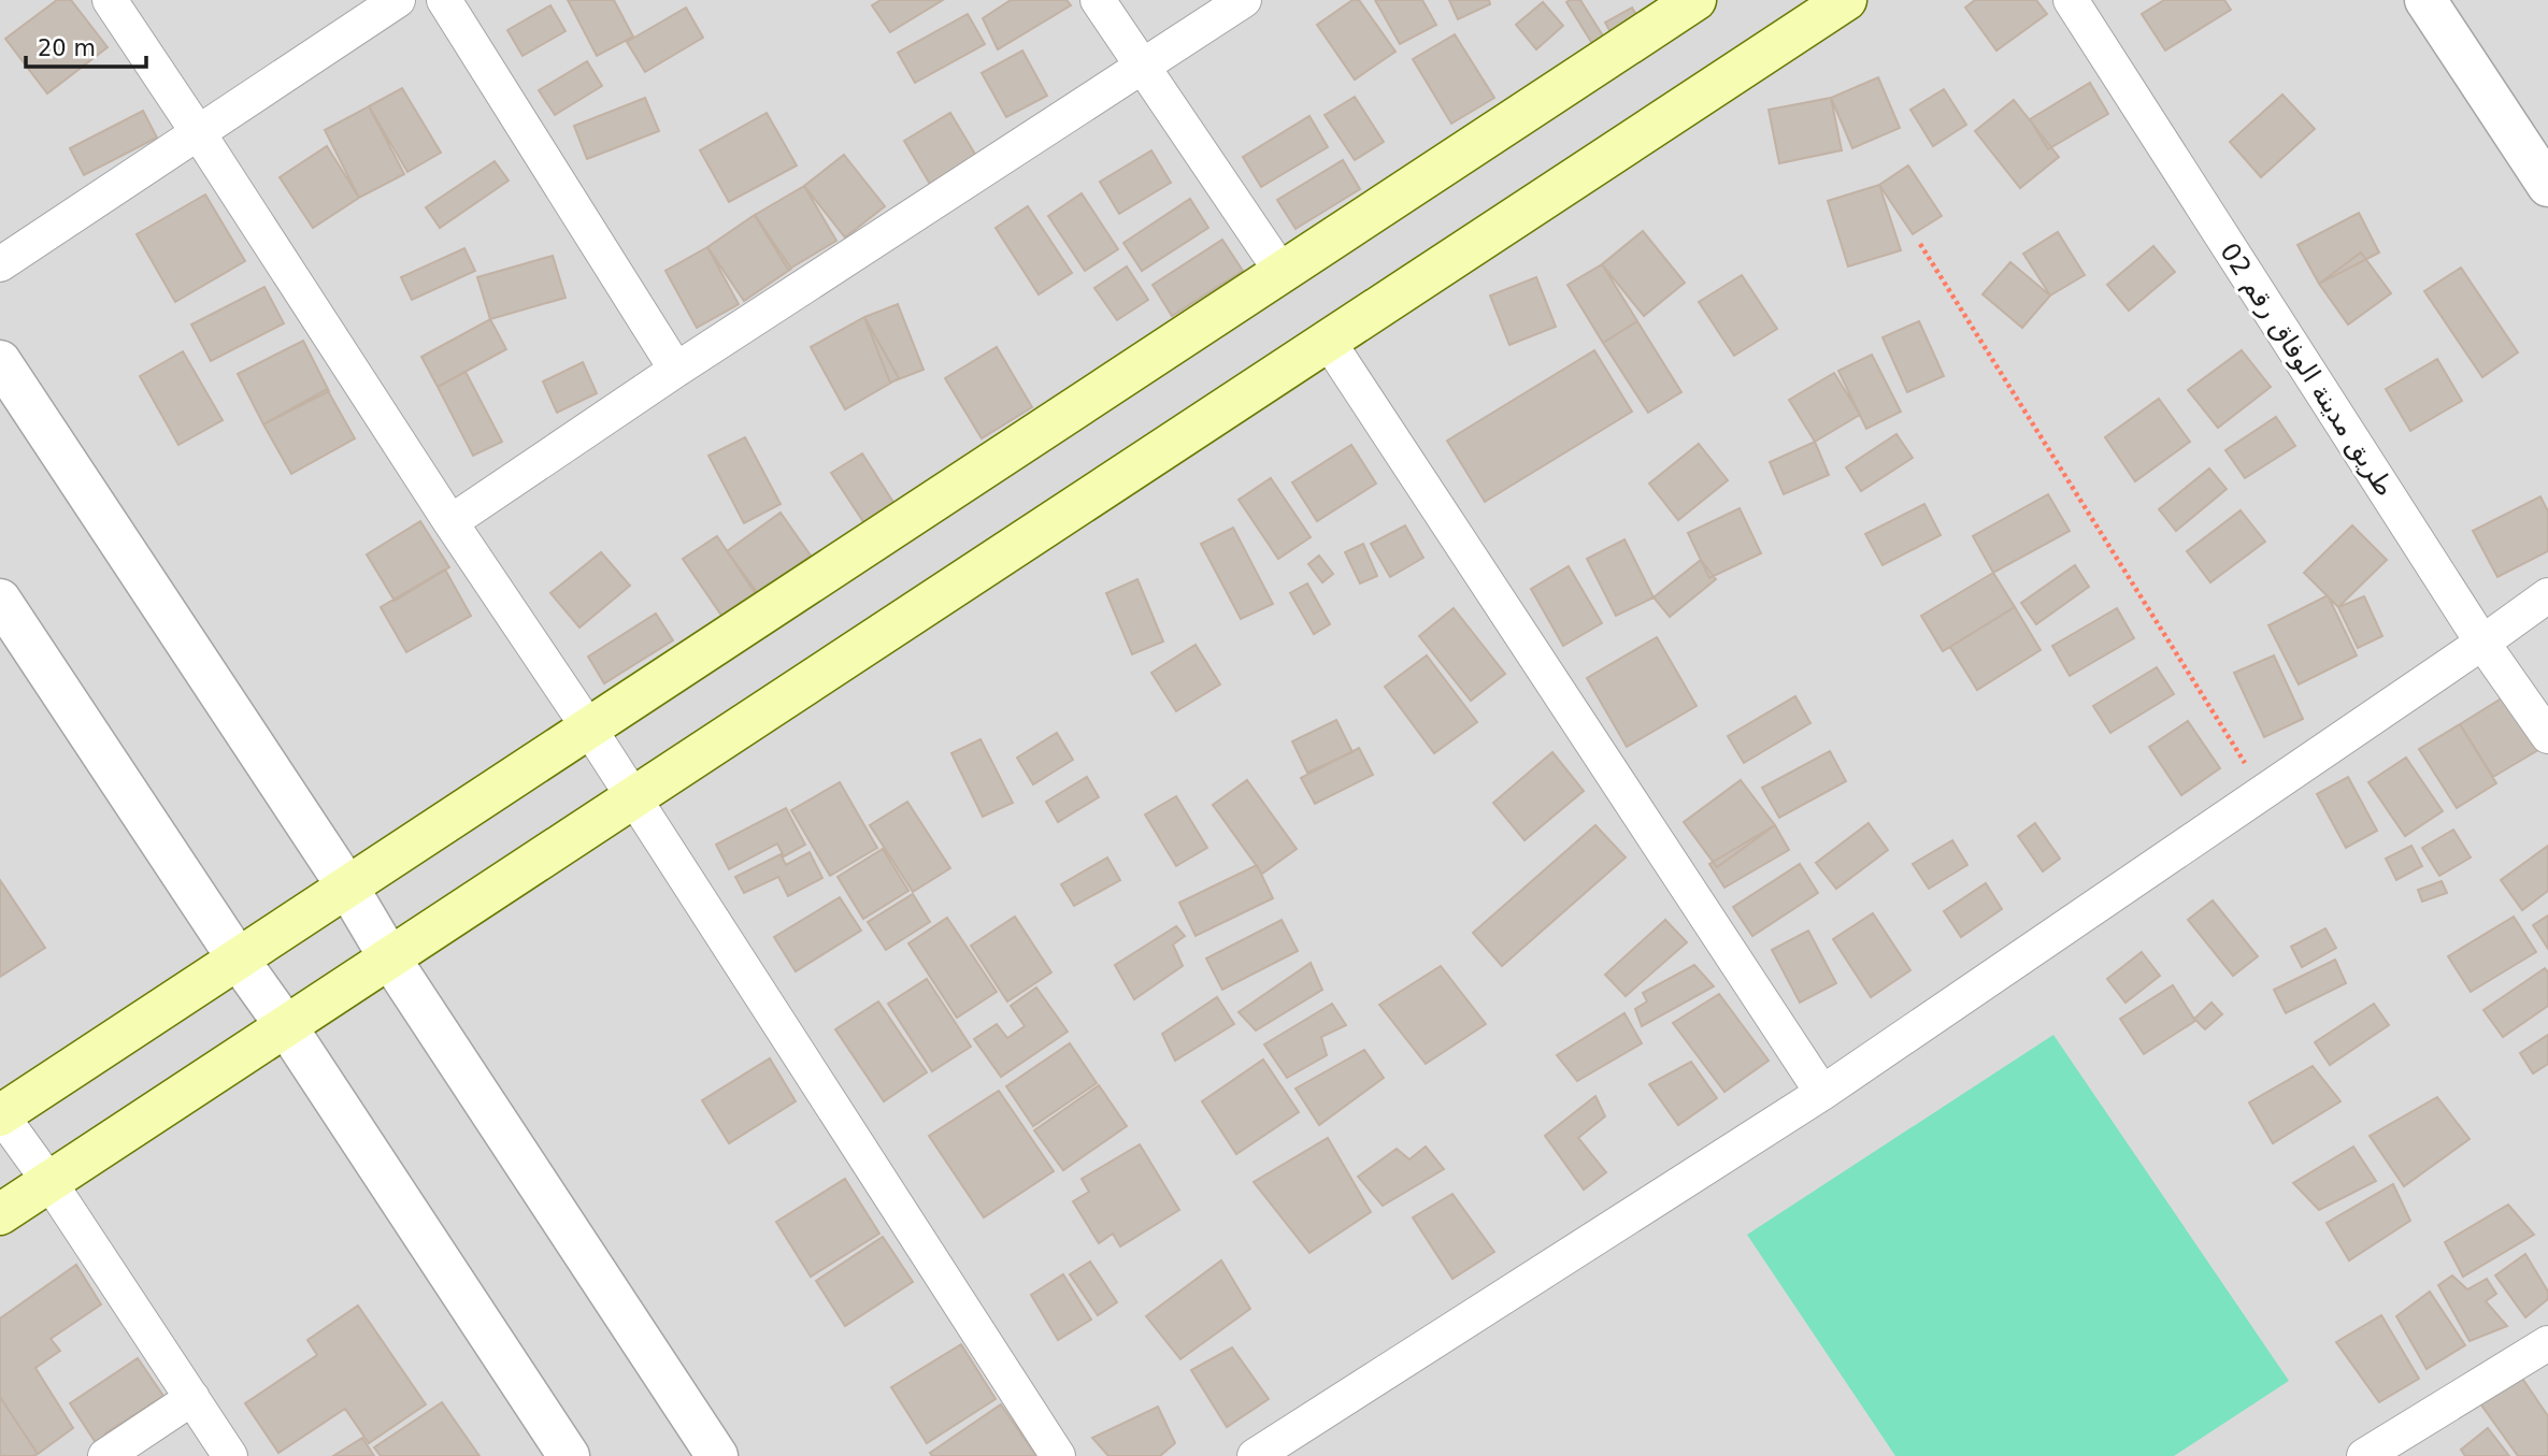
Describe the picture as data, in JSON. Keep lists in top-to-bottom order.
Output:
{
  "streets": {
    "street": ["طريق مدينة الوفاق رقم 02"]
  },
  "scale_bar": "20 m"
}
